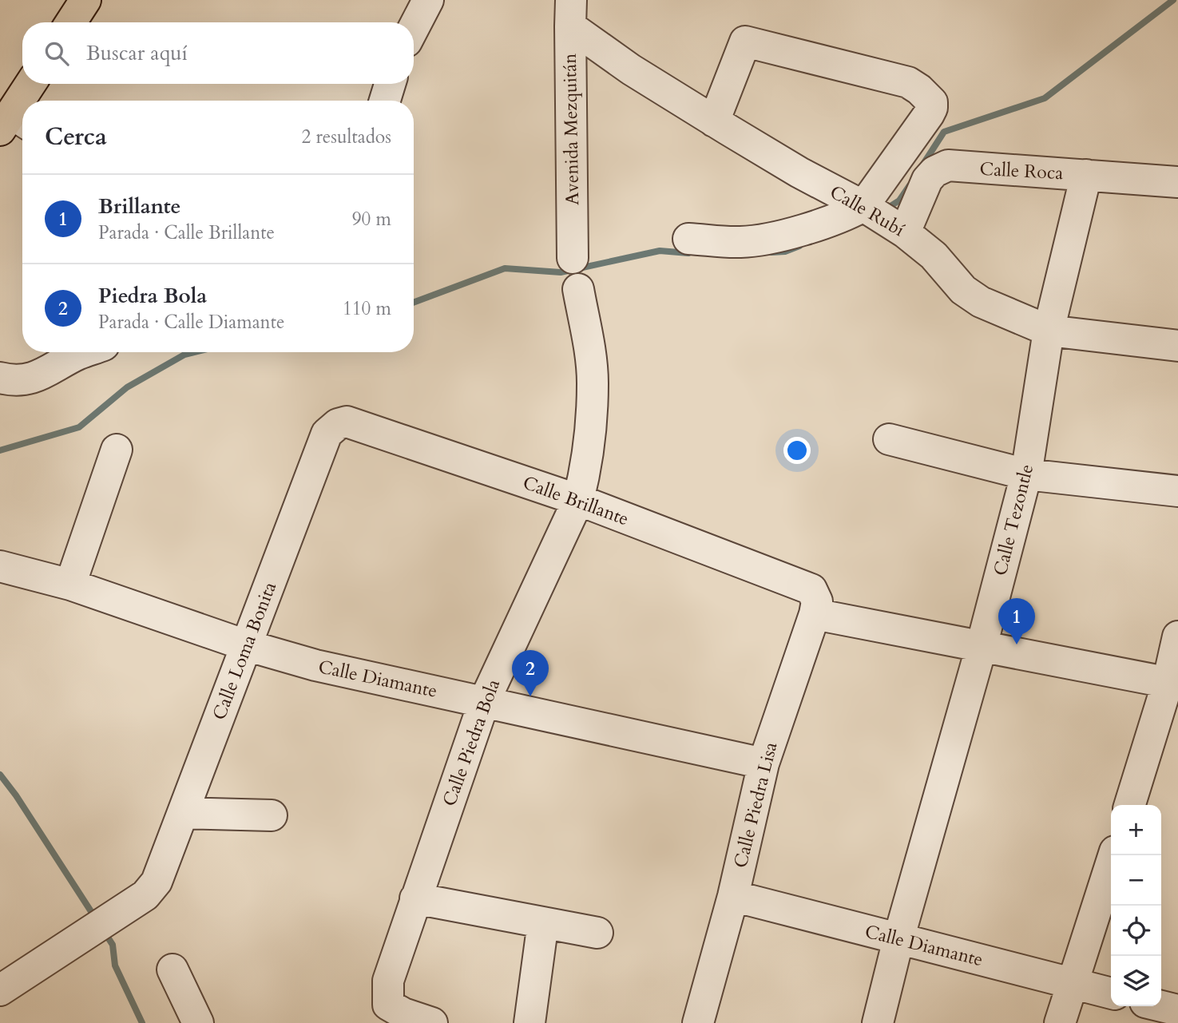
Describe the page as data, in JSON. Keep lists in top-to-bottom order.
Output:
{
  "streets": {
    "street": [
      "Avenida Mezquitán",
      "Calle Roca",
      "Calle Rubí",
      "Calle Brillante",
      "Calle Tezontle",
      "Calle Loma Bonita",
      "Calle Diamante",
      "Calle Piedra Bola",
      "Calle Piedra Lisa"
    ]
  },
  "crossings": [
    ["Avenida Mezquitán", "Calle Rubí"],
    ["Calle Roca", "Calle Rubí"],
    ["Calle Roca", "Calle Tezontle"],
    ["Calle Rubí", "Calle Tezontle"],
    ["Calle Brillante", "Calle Tezontle"],
    ["Calle Brillante", "Calle Loma Bonita"],
    ["Calle Brillante", "Calle Piedra Bola"],
    ["Calle Brillante", "Calle Piedra Lisa"],
    ["Calle Tezontle", "Calle Diamante"],
    ["Calle Loma Bonita", "Calle Diamante"],
    ["Calle Diamante", "Calle Piedra Bola"],
    ["Calle Diamante", "Calle Piedra Lisa"]
  ],
  "page": {
    "search": "Buscar aquí",
    "heading": ["Cerca", "2 resultados"],
    "list": [
      {
        "mark": "1",
        "name": "Brillante",
        "note": "Parada · Calle Brillante",
        "value": "90 m"
      },
      {
        "mark": "2",
        "name": "Piedra Bola",
        "note": "Parada · Calle Diamante",
        "value": "110 m"
      }
    ],
    "pins": ["1", "2"],
    "map_buttons": ["+", "−"]
  }
}
